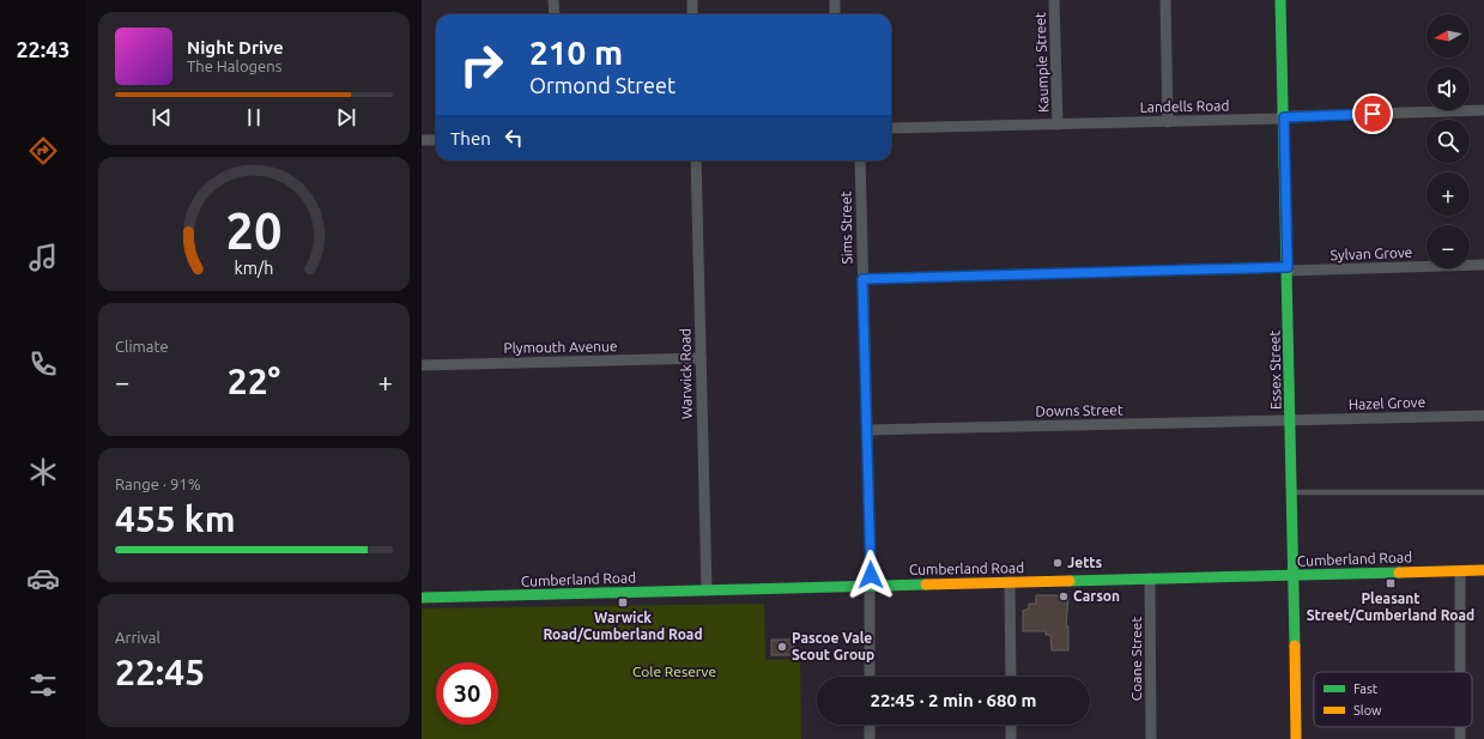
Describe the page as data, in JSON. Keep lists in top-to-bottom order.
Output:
{
  "streets": {
    "main road": ["Essex Street", "Cumberland Road"],
    "street": [
      "Kaumple Street",
      "Landells Road",
      "Sims Street",
      "Sylvan Grove",
      "Plymouth Avenue",
      "Warwick Road",
      "Hazel Grove",
      "Downs Street",
      "Coane Street"
    ]
  },
  "crossings": [
    ["Kaumple Street", "Landells Road"],
    ["Landells Road", "Essex Street"],
    ["Sims Street", "Sylvan Grove"],
    ["Sims Street", "Downs Street"],
    ["Sims Street", "Cumberland Road"],
    ["Sylvan Grove", "Essex Street"],
    ["Plymouth Avenue", "Warwick Road"],
    ["Essex Street", "Hazel Grove"],
    ["Essex Street", "Downs Street"],
    ["Essex Street", "Cumberland Road"],
    ["Warwick Road", "Cumberland Road"],
    ["Hazel Grove", "Downs Street"],
    ["Cumberland Road", "Coane Street"]
  ],
  "parks": ["Cole Reserve"],
  "places": {
    "other": ["Jetts", "Carson", "Pascoe Vale Scout Group"],
    "transit": ["Pleasant Street/Cumberland Road", "Warwick Road/Cumberland Road"]
  },
  "legend": ["Fast", "Slow"],
  "north": "left",
  "page": {
    "tabs": "22:43",
    "map_buttons": ["+", "−"],
    "turn": ["210 m", "Ormond Street"],
    "song": ["Night Drive", "The Halogens"],
    "then": "Then",
    "tile": [
      "Climate",
      ["Range · 91%", "455 km"],
      ["Arrival", "22:45"]
    ],
    "heat": ["−", "22°", "+"],
    "limit": "30",
    "trip": "22:45 · 2 min · 680 m",
    "gauge": ["20", "km/h"]
  }
}
